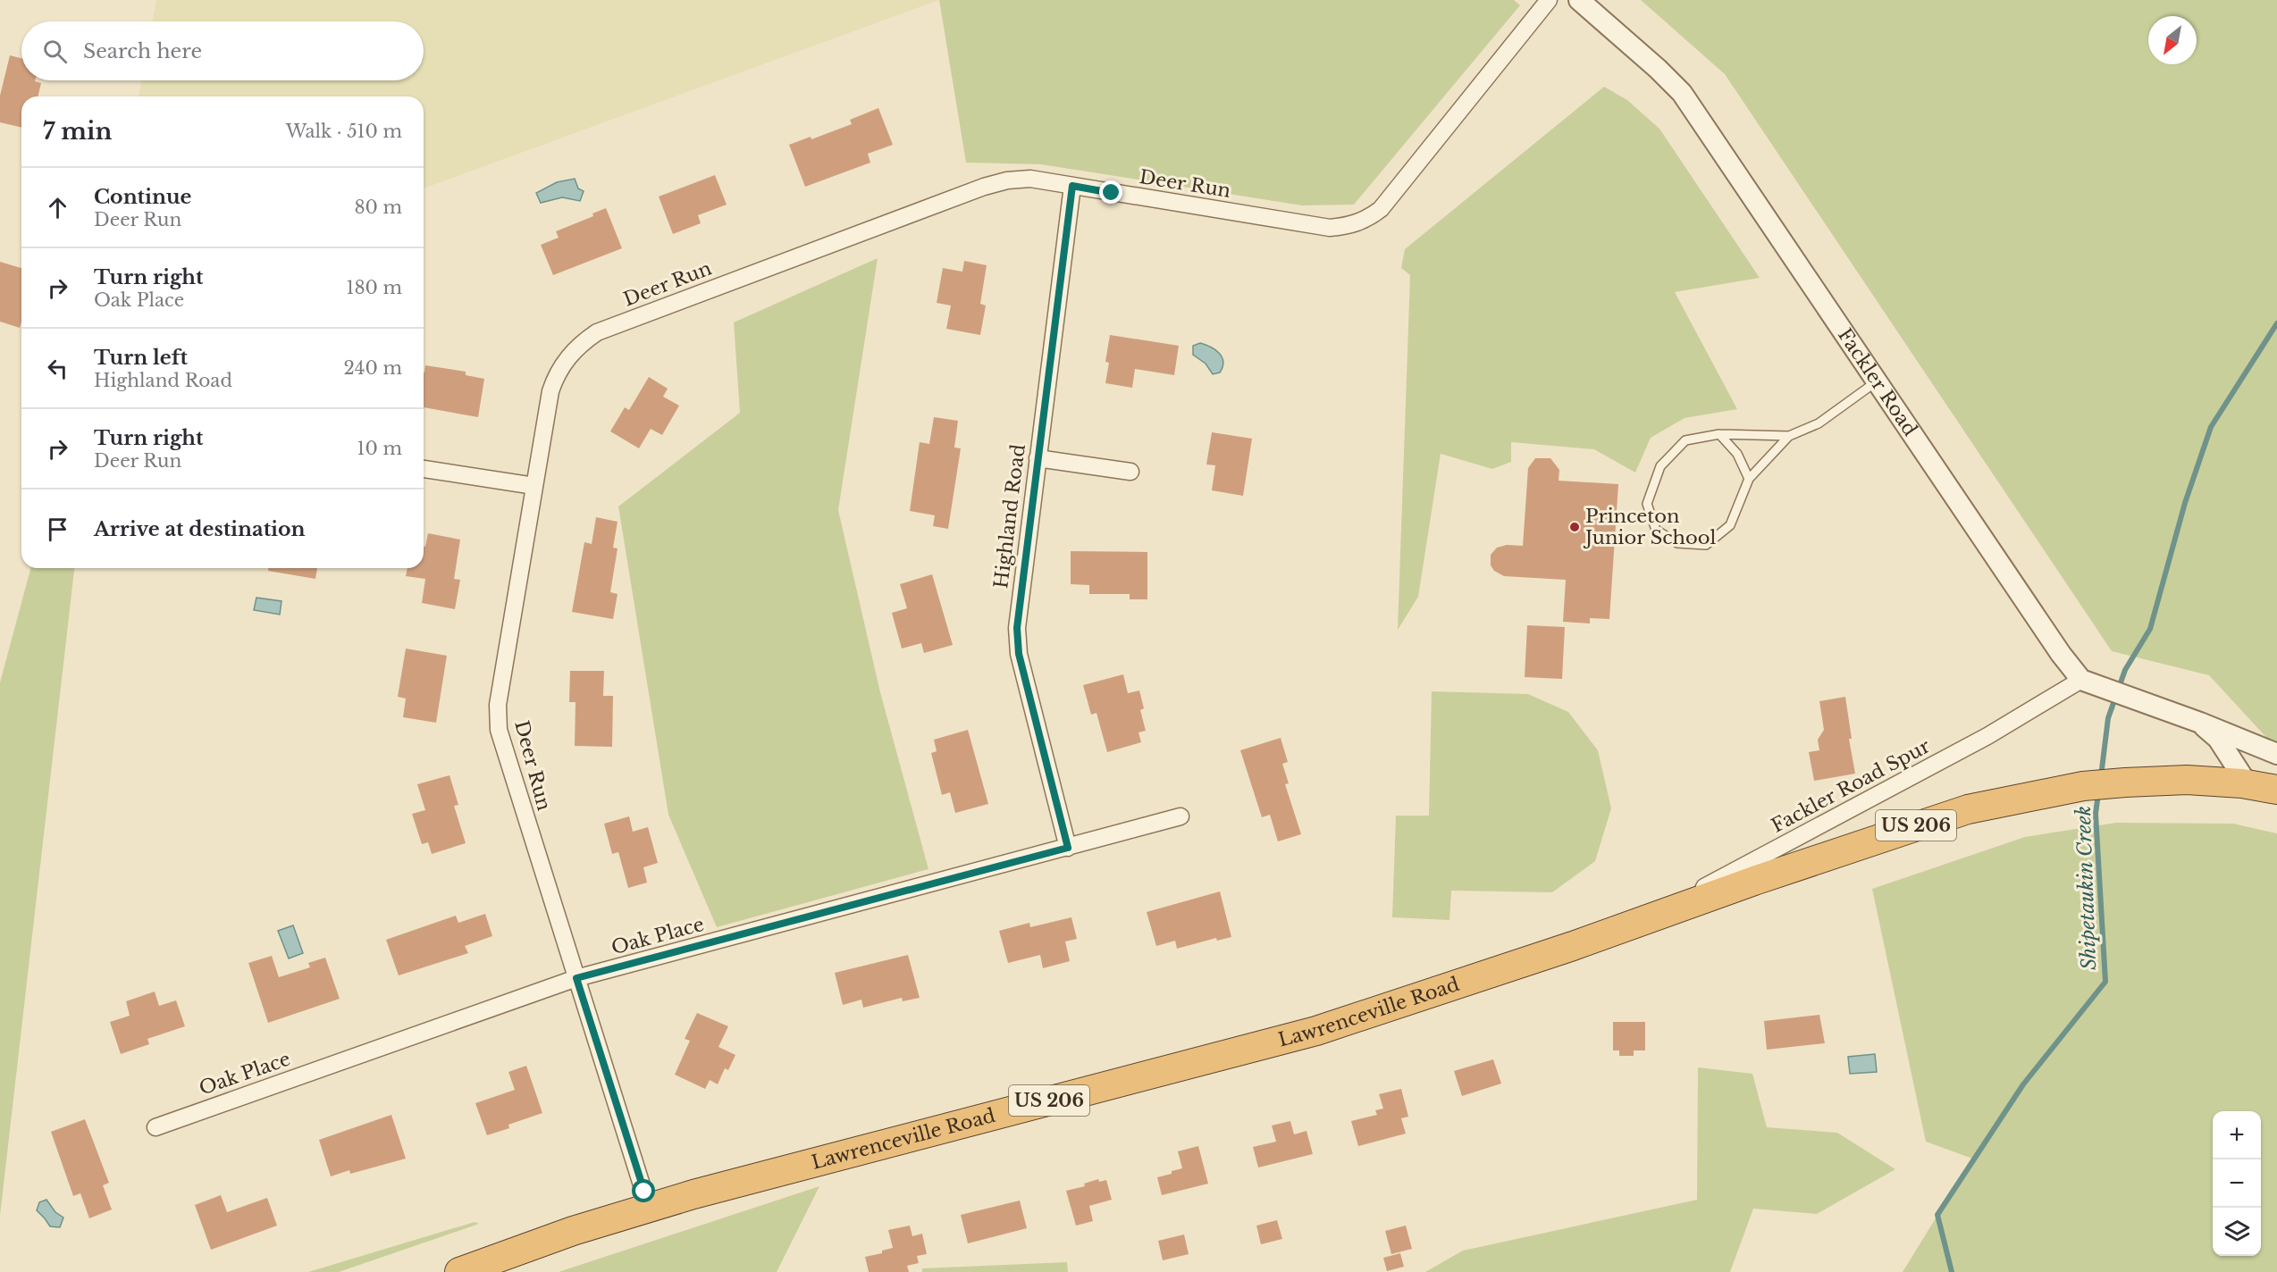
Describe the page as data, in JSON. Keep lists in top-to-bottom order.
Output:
{
  "streets": {
    "highway": ["US 206", "Lawrenceville Road"],
    "street": [
      "Deer Run",
      "Fackler Road",
      "Highland Road",
      "Fackler Road Spur",
      "Oak Place"
    ]
  },
  "crossings": [
    ["Deer Run", "Highland Road"],
    ["Deer Run", "Oak Place"],
    ["Deer Run", "Lawrenceville Road"],
    ["Fackler Road", "Fackler Road Spur"],
    ["Highland Road", "Oak Place"],
    ["Fackler Road Spur", "Lawrenceville Road"]
  ],
  "water": ["Shipetaukin Creek"],
  "places": ["Princeton Junior School"],
  "north": "bottom left",
  "page": {
    "search": "Search here",
    "heading": ["7 min", "Walk · 510 m"],
    "list": [
      ["Continue", "Deer Run", "80 m"],
      ["Turn right", "Oak Place", "180 m"],
      ["Turn left", "Highland Road", "240 m"],
      ["Turn right", "Deer Run", "10 m"],
      "Arrive at destination"
    ],
    "map_buttons": ["+", "−"]
  }
}
